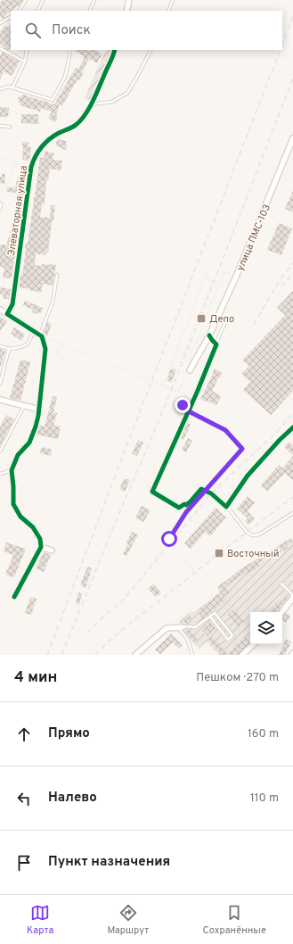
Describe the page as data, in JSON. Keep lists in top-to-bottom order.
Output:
{
  "streets": {
    "street": ["Элеваторная улица", "улица ПМС-103"]
  },
  "places": {
    "transit": ["Депо", "Восточный"]
  },
  "page": {
    "search": "Поиск",
    "heading": ["4 мин", "Пешком · 270 m"],
    "list": [
      ["Прямо", "160 m"],
      ["Налево", "110 m"],
      "Пункт назначения"
    ],
    "nav": ["Карта", "Маршрут", "Сохранённые"]
  }
}
